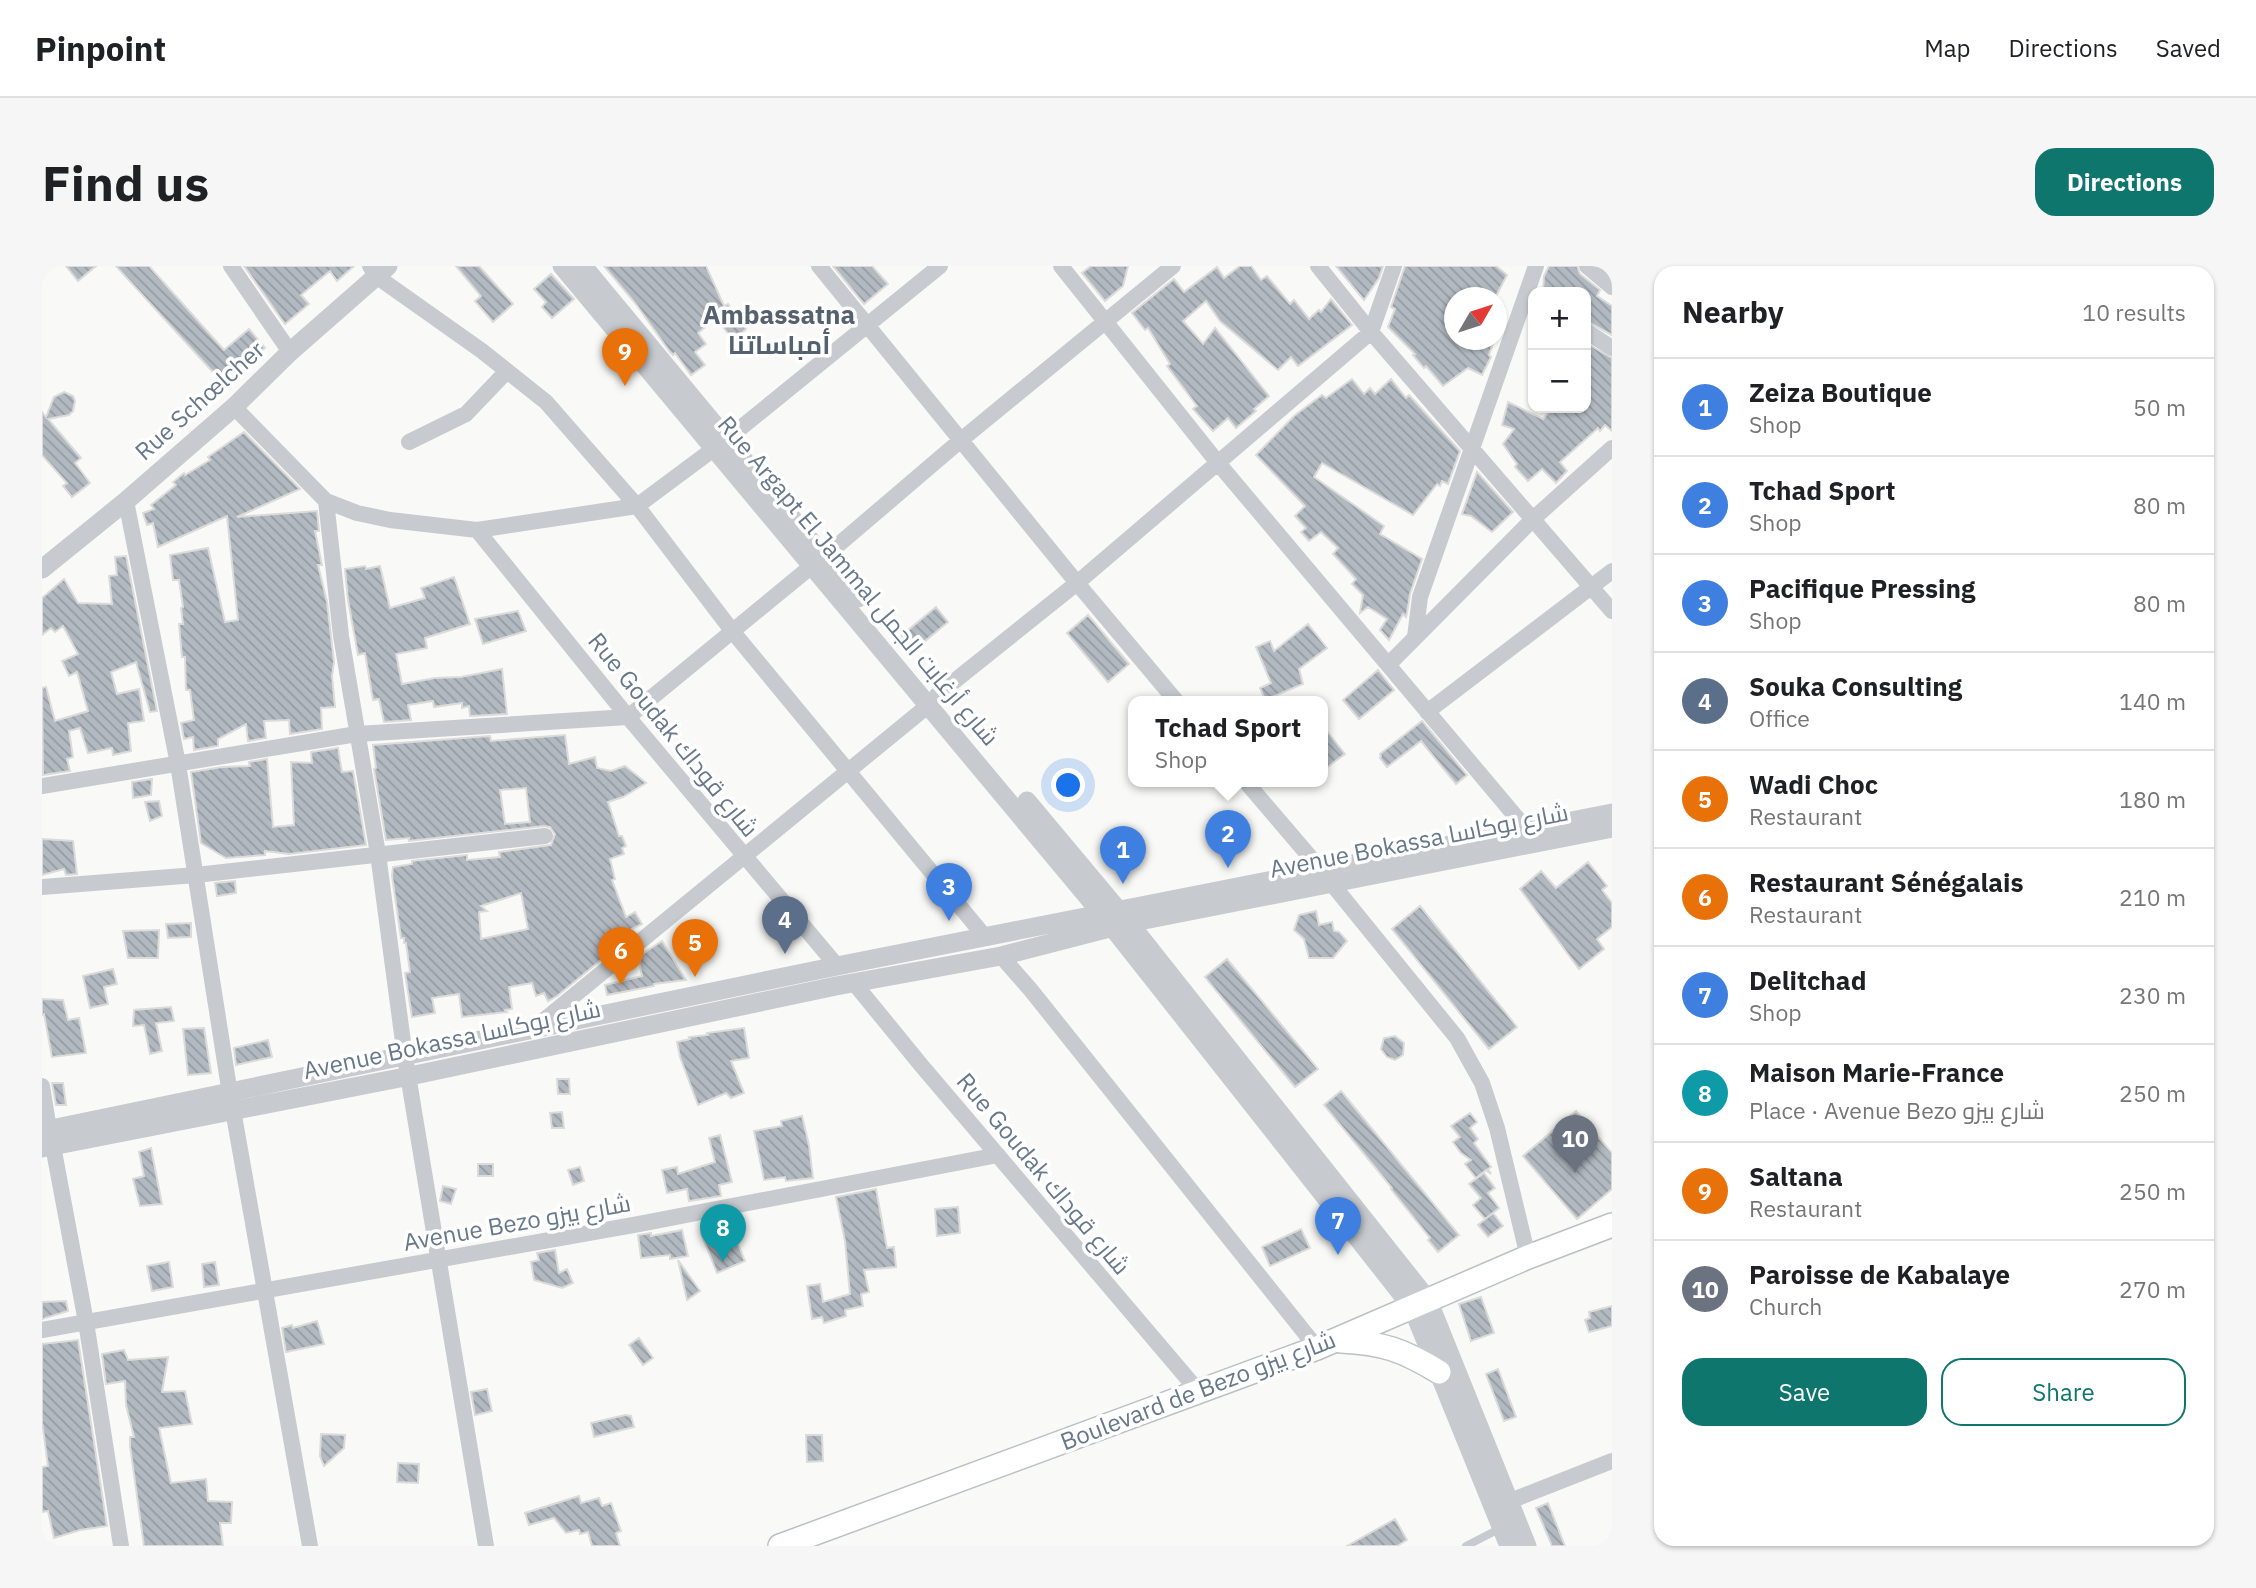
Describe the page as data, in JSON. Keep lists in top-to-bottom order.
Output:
{
  "streets": {
    "main road": ["Boulevard de Bezo شارع بيزو"],
    "street": [
      "Rue Schœlcher",
      "Rue Argapt El Jammal شارع أرغابت الجمل",
      "Rue Goudak شارع قوداك",
      "Avenue Bokassa شارع بوكاسا",
      "Avenue Bezo شارع بيزو"
    ]
  },
  "crossings": [
    ["Rue Argapt El Jammal شارع أرغابت الجمل", "Avenue Bokassa شارع بوكاسا"],
    ["Rue Argapt El Jammal شارع أرغابت الجمل", "Boulevard de Bezo شارع بيزو"],
    ["Rue Goudak شارع قوداك", "Avenue Bokassa شارع بوكاسا"],
    ["Rue Goudak شارع قوداك", "Avenue Bezo شارع بيزو"],
    ["Rue Goudak شارع قوداك", "Boulevard de Bezo شارع بيزو"]
  ],
  "districts": ["Ambassatna أمباساتنا"],
  "north": "top right",
  "page": {
    "header": "Pinpoint",
    "nav": ["Map", "Directions", "Saved"],
    "buttons": [
      "Directions",
      ["Save", "Share"]
    ],
    "title": "Find us",
    "heading": ["Nearby", "10 results"],
    "map_buttons": ["+", "−"],
    "pins": [
      "9",
      "2",
      "1",
      "3",
      "4",
      "5",
      "6",
      "10",
      "7",
      "8"
    ],
    "list": [
      {
        "mark": "1",
        "name": "Zeiza Boutique",
        "note": "Shop",
        "value": "50 m"
      },
      {
        "mark": "2",
        "name": "Tchad Sport",
        "note": "Shop",
        "value": "80 m"
      },
      {
        "mark": "3",
        "name": "Pacifique Pressing",
        "note": "Shop",
        "value": "80 m"
      },
      {
        "mark": "4",
        "name": "Souka Consulting",
        "note": "Office",
        "value": "140 m"
      },
      {
        "mark": "5",
        "name": "Wadi Choc",
        "note": "Restaurant",
        "value": "180 m"
      },
      {
        "mark": "6",
        "name": "Restaurant Sénégalais",
        "note": "Restaurant",
        "value": "210 m"
      },
      {
        "mark": "7",
        "name": "Delitchad",
        "note": "Shop",
        "value": "230 m"
      },
      {
        "mark": "8",
        "name": "Maison Marie-France",
        "note": "Place · Avenue Bezo شارع بيزو",
        "value": "250 m"
      },
      {
        "mark": "9",
        "name": "Saltana",
        "note": "Restaurant",
        "value": "250 m"
      },
      {
        "mark": "10",
        "name": "Paroisse de Kabalaye",
        "note": "Church",
        "value": "270 m"
      }
    ],
    "popup": ["Tchad Sport", "Shop"]
  }
}
